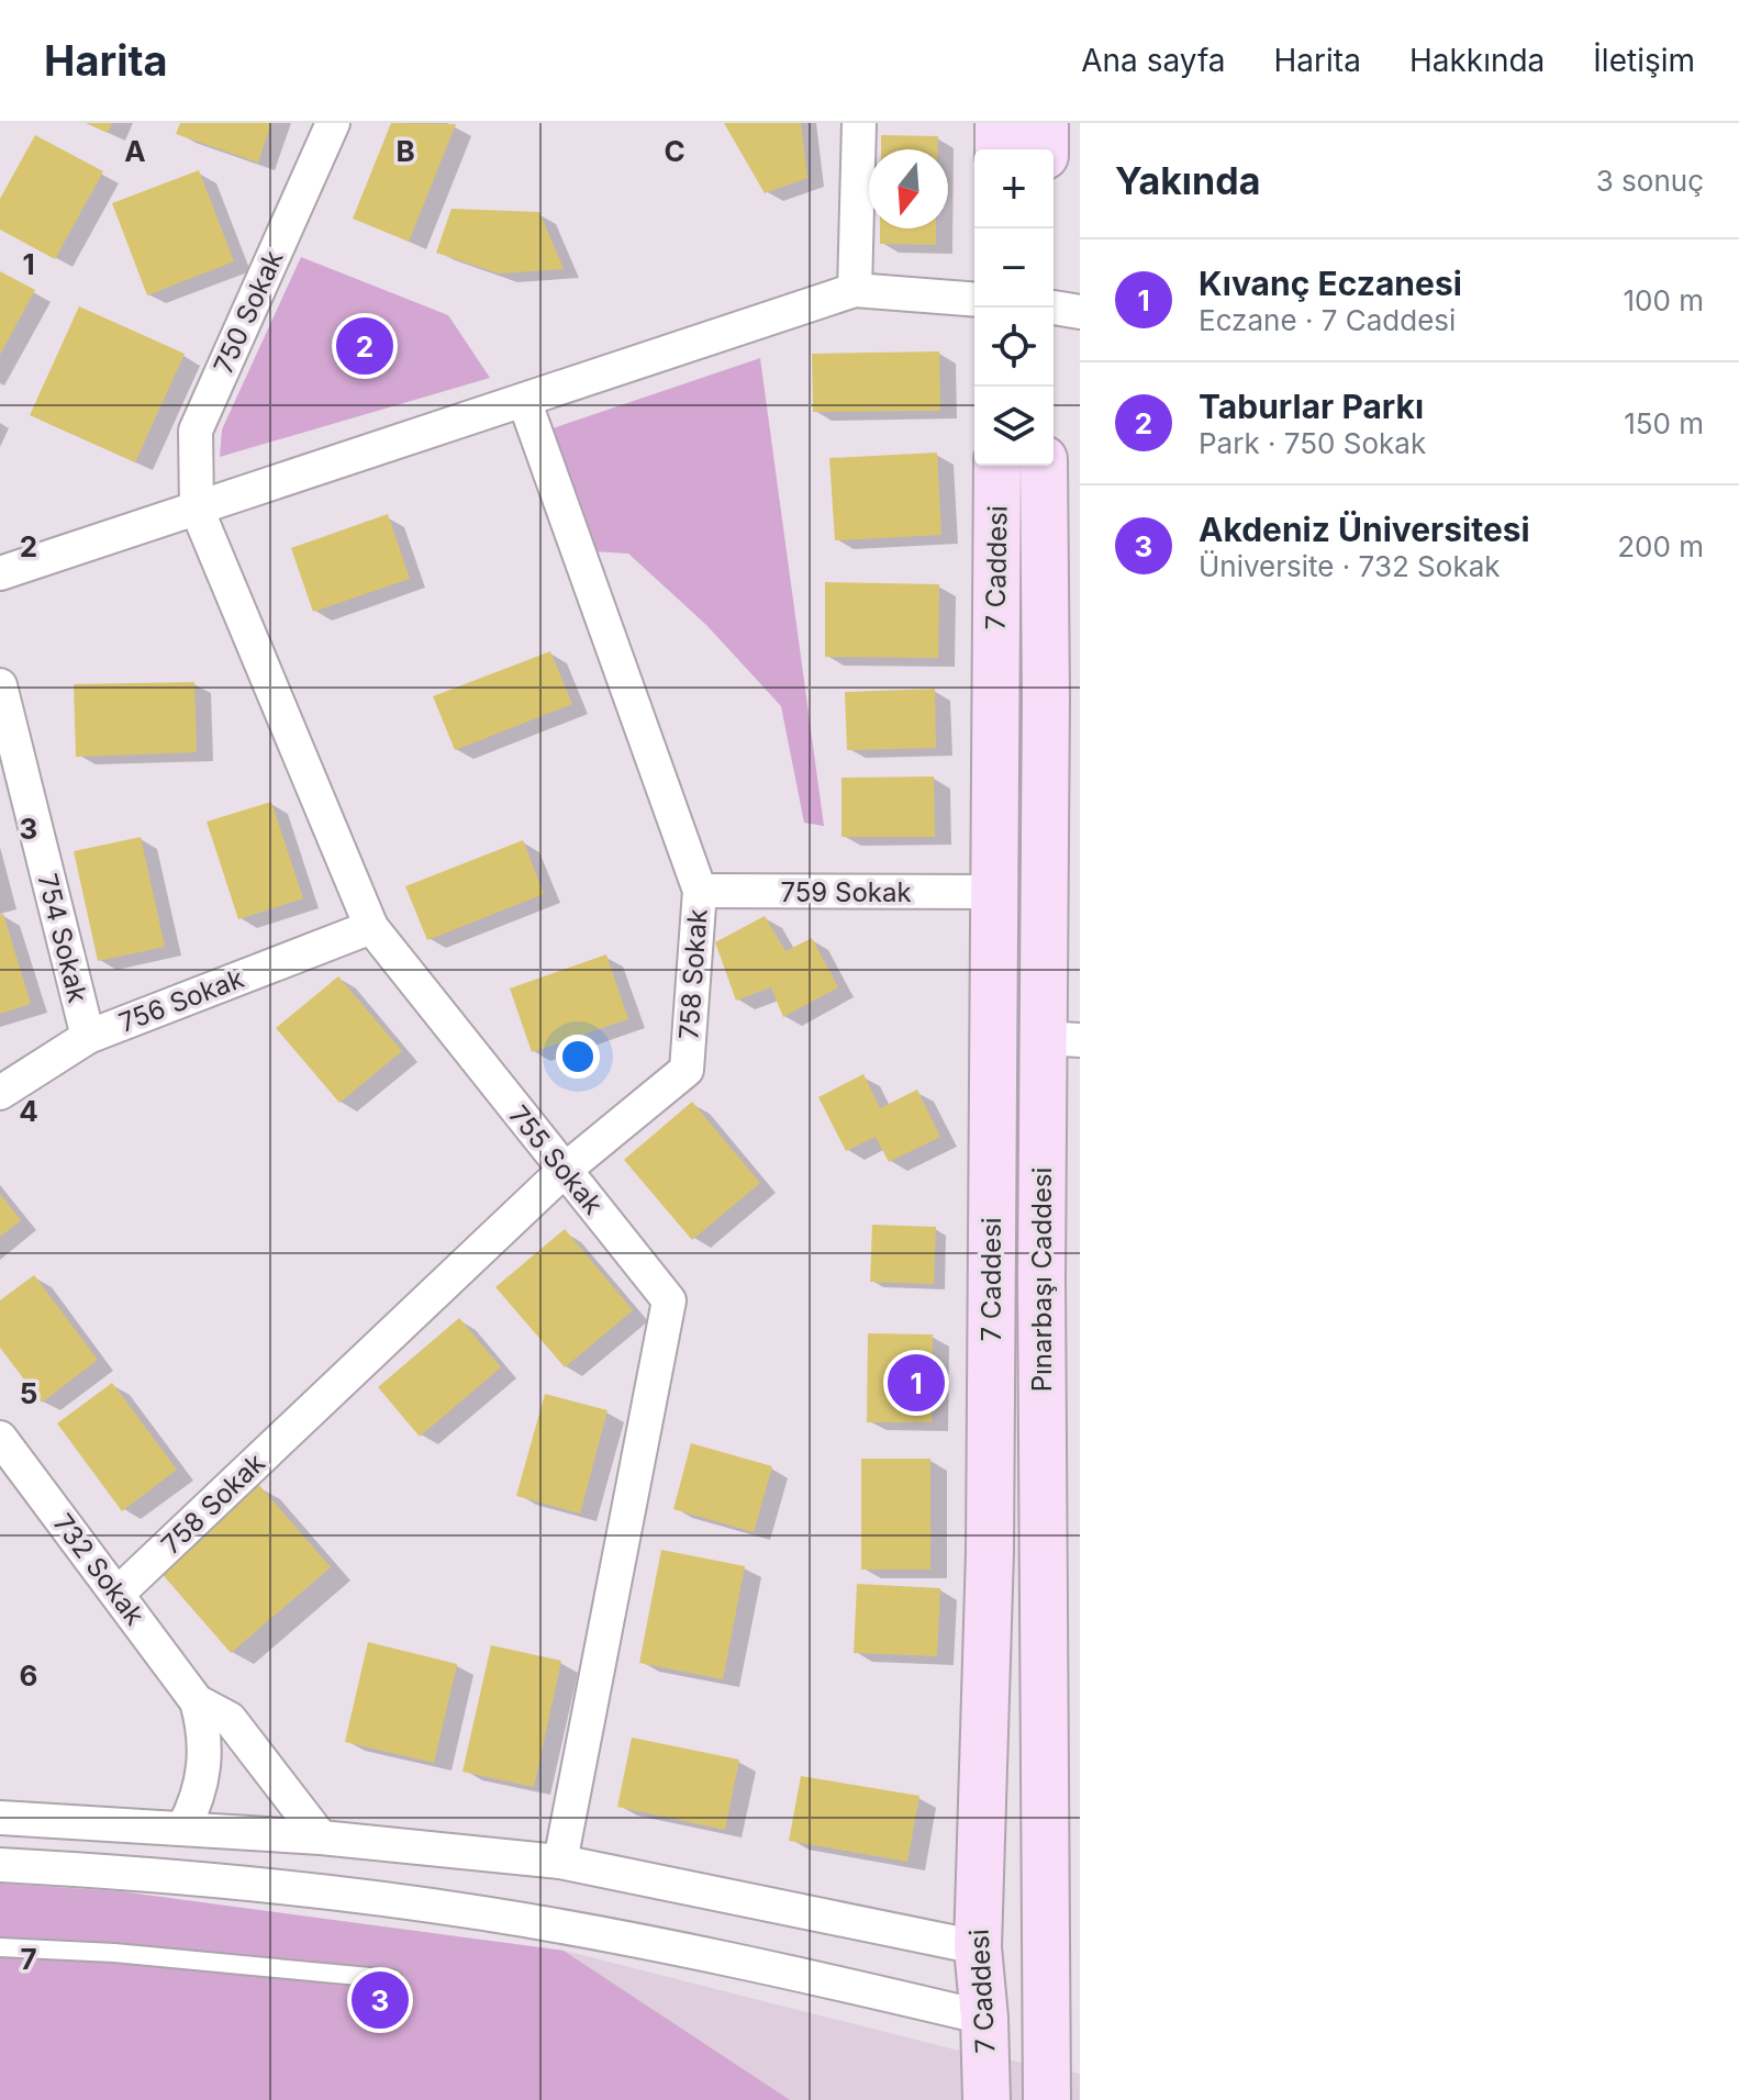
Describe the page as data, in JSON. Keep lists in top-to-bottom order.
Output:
{
  "streets": {
    "street": [
      "750 Sokak",
      "7 Caddesi",
      "759 Sokak",
      "754 Sokak",
      "758 Sokak",
      "756 Sokak",
      "755 Sokak",
      "Pınarbaşı Caddesi",
      "732 Sokak"
    ]
  },
  "crossings": [
    ["750 Sokak", "755 Sokak"],
    ["7 Caddesi", "759 Sokak"],
    ["759 Sokak", "758 Sokak"],
    ["754 Sokak", "756 Sokak"],
    ["758 Sokak", "755 Sokak"],
    ["758 Sokak", "732 Sokak"],
    ["756 Sokak", "755 Sokak"]
  ],
  "north": "bottom",
  "page": {
    "header": "Harita",
    "nav": [
      "Ana sayfa",
      "Harita",
      "Hakkında",
      "İletişim"
    ],
    "heading": ["Yakında", "3 sonuç"],
    "map_buttons": ["+", "−"],
    "list": [
      {
        "mark": "1",
        "name": "Kıvanç Eczanesi",
        "note": "Eczane · 7 Caddesi",
        "value": "100 m"
      },
      {
        "mark": "2",
        "name": "Taburlar Parkı",
        "note": "Park · 750 Sokak",
        "value": "150 m"
      },
      {
        "mark": "3",
        "name": "Akdeniz Üniversitesi",
        "note": "Üniversite · 732 Sokak",
        "value": "200 m"
      }
    ],
    "pins": ["2", "1", "3"]
  },
  "grid": {
    "columns": ["A", "B", "C"],
    "rows": [
      "1",
      "2",
      "3",
      "4",
      "5",
      "6",
      "7"
    ]
  }
}
